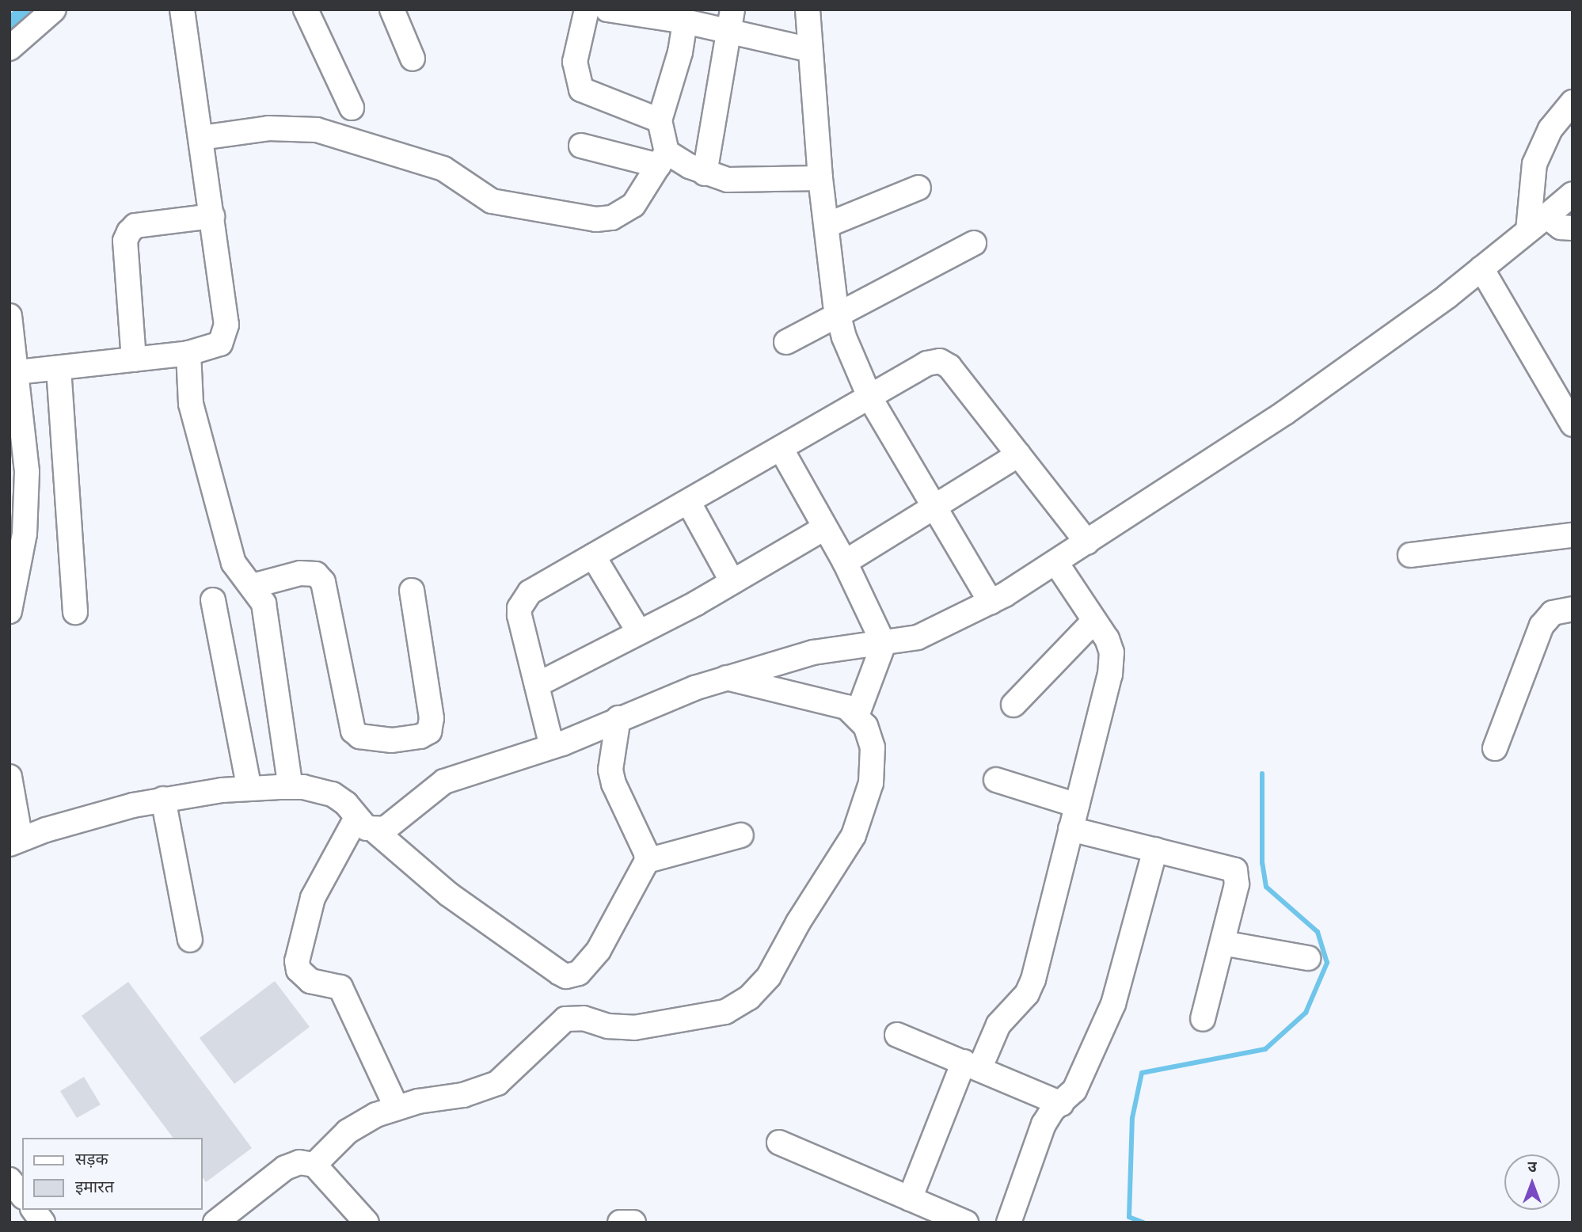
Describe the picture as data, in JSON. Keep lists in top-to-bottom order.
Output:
{
  "legend": ["सड़क", "इमारत"],
  "north": "top"
}
